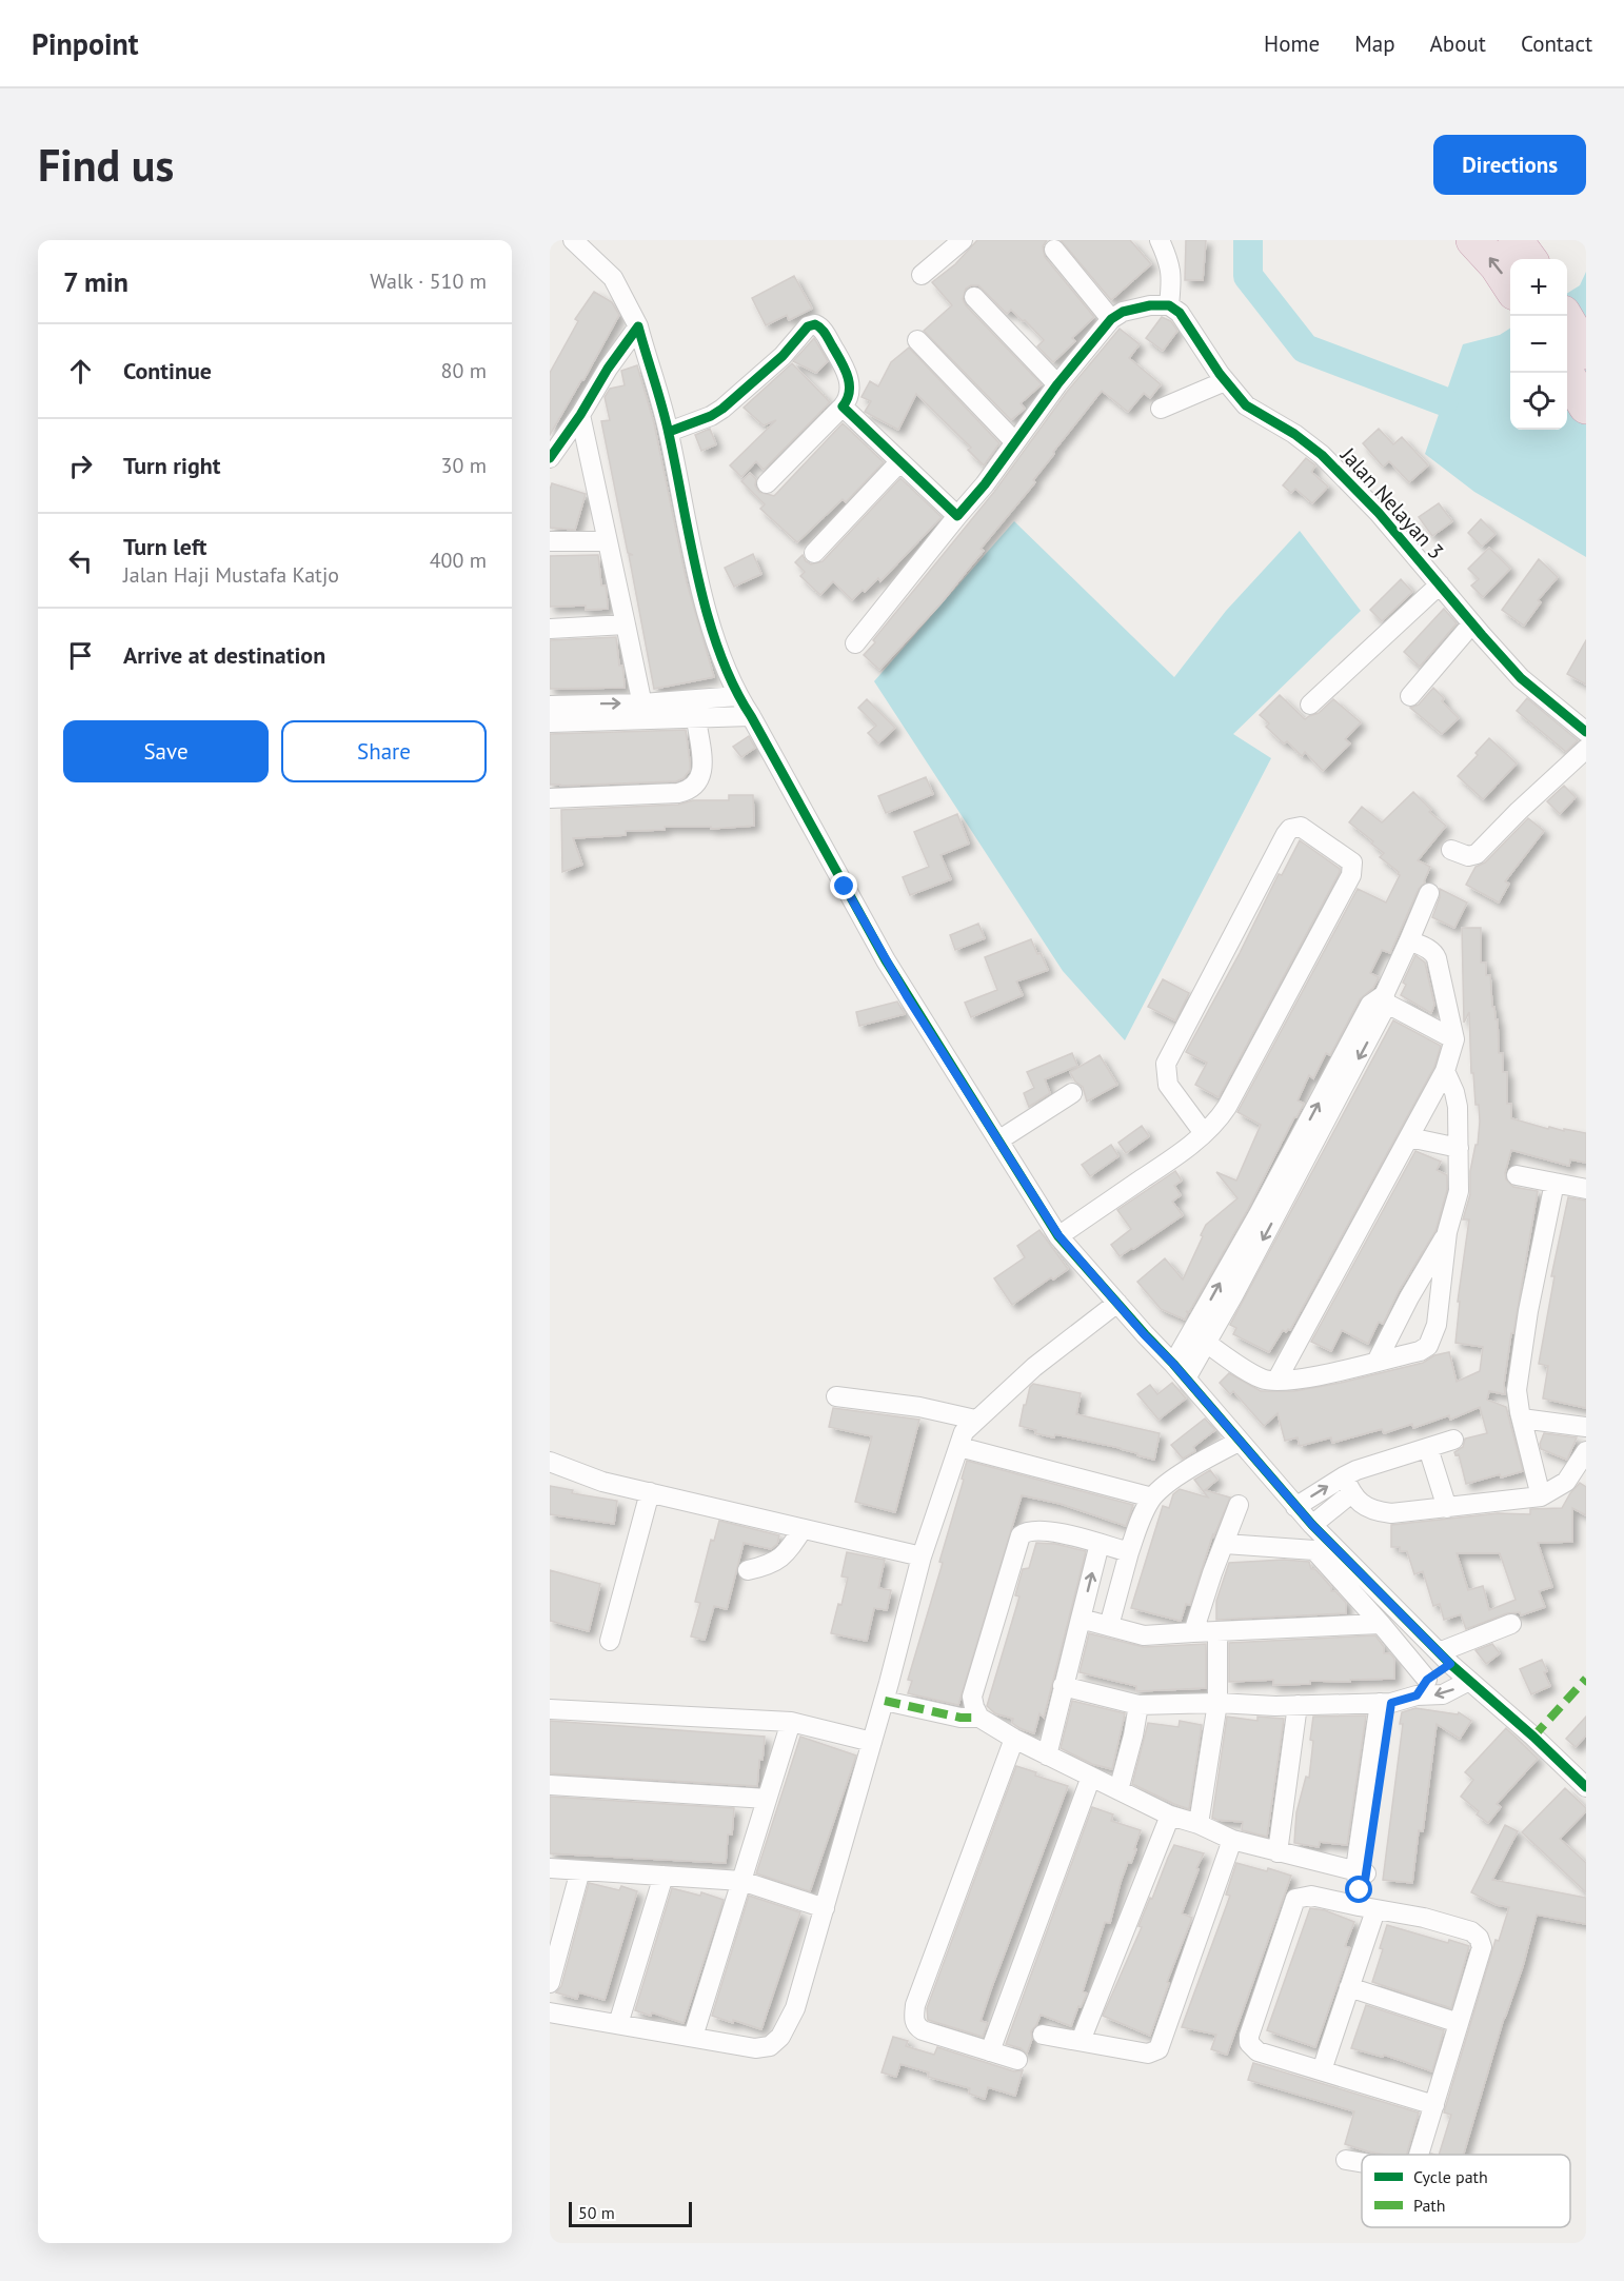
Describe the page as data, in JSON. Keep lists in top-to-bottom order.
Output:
{
  "streets": {
    "street": ["Jalan Nelayan 3"]
  },
  "legend": ["Cycle path", "Path"],
  "scale_bar": "50 m",
  "page": {
    "header": "Pinpoint",
    "nav": [
      "Home",
      "Map",
      "About",
      "Contact"
    ],
    "buttons": [
      "Directions",
      ["Save", "Share"]
    ],
    "title": "Find us",
    "heading": ["7 min", "Walk · 510 m"],
    "map_buttons": ["+", "−"],
    "list": [
      ["Continue", "80 m"],
      ["Turn right", "30 m"],
      ["Turn left", "Jalan Haji Mustafa Katjo", "400 m"],
      "Arrive at destination"
    ],
    "scale": "50 m"
  }
}
